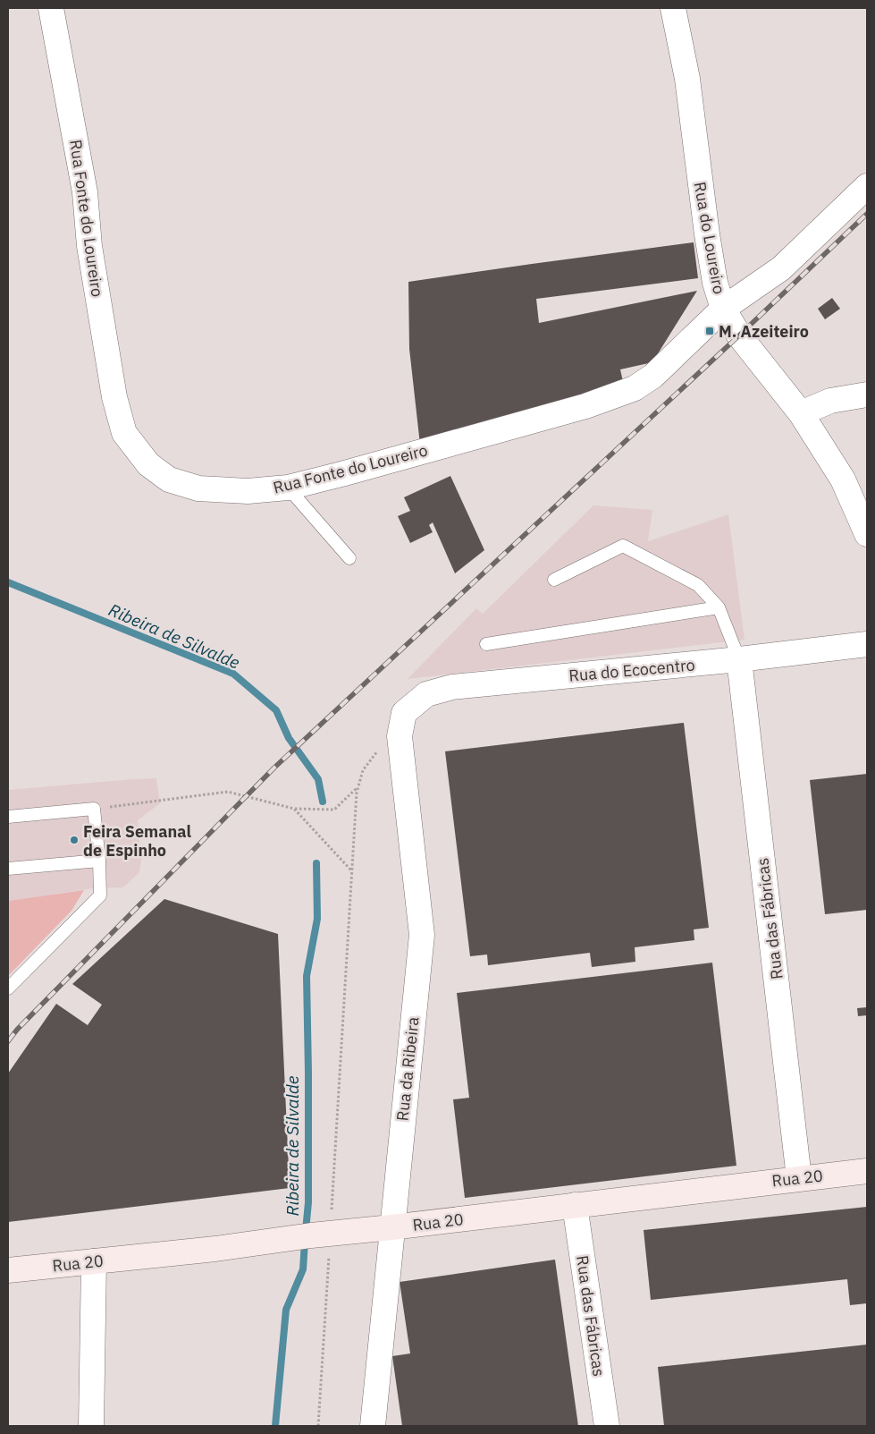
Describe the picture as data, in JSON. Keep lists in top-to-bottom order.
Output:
{
  "streets": {
    "main road": ["Rua 20"],
    "street": [
      "Rua Fonte do Loureiro",
      "Rua do Loureiro",
      "Rua do Ecocentro",
      "Rua das Fábricas",
      "Rua da Ribeira"
    ]
  },
  "crossings": [
    ["Rua Fonte do Loureiro", "Rua do Loureiro"],
    ["Rua do Ecocentro", "Rua das Fábricas"],
    ["Rua do Ecocentro", "Rua da Ribeira"],
    ["Rua das Fábricas", "Rua 20"],
    ["Rua da Ribeira", "Rua 20"]
  ],
  "water": ["Ribeira de Silvalde"],
  "places": {
    "transit": ["M. Azeiteiro"],
    "other": ["Feira Semanal de Espinho"]
  }
}
